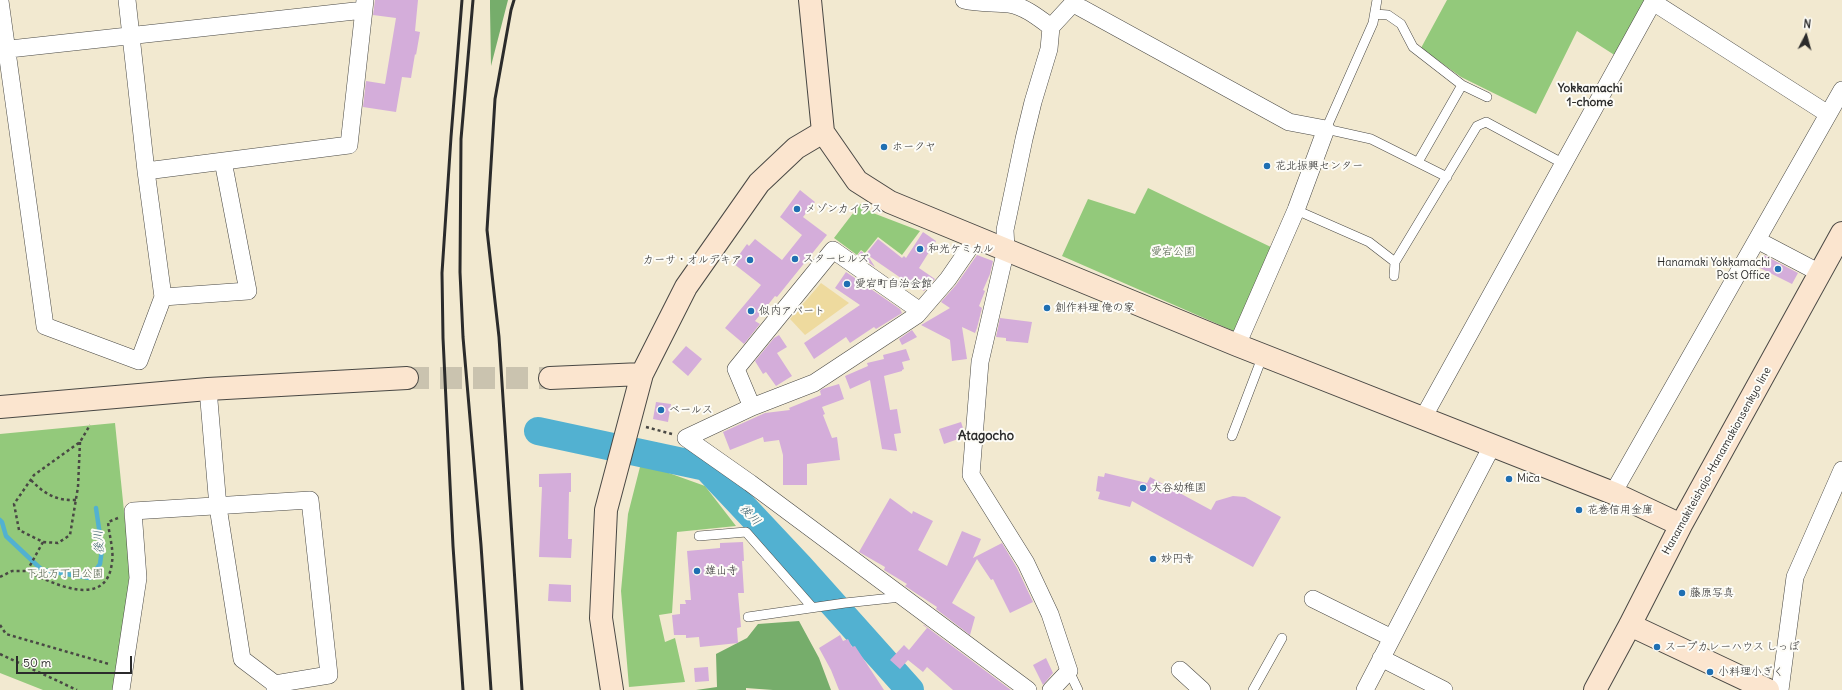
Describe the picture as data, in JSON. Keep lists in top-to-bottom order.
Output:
{
  "streets": {
    "street": ["Hanamakiteishajo-Hanamakionsenkyo line"]
  },
  "districts": ["Yokkamachi 1-chome", "Atagocho"],
  "water": ["後川"],
  "parks": ["愛宕公園", "下北万丁目公園"],
  "places": [
    "ホークヤ",
    "花北振興センター",
    "メゾンカイラス",
    "和光ケミカル",
    "スターヒルズ",
    "カーサ・オルデキア",
    "Hanamaki Yokkamachi Post Office",
    "愛宕町自治会館",
    "創作料理 俺の家",
    "似内アパート",
    "ベールス",
    "Mica",
    "大谷幼稚園",
    "花巻信用金庫",
    "妙円寺",
    "雄山寺",
    "藤原写真",
    "スープカレーハウス しっぽ",
    "小料理小ぎく"
  ],
  "scale_bar": "50 m",
  "north": "top"
}
